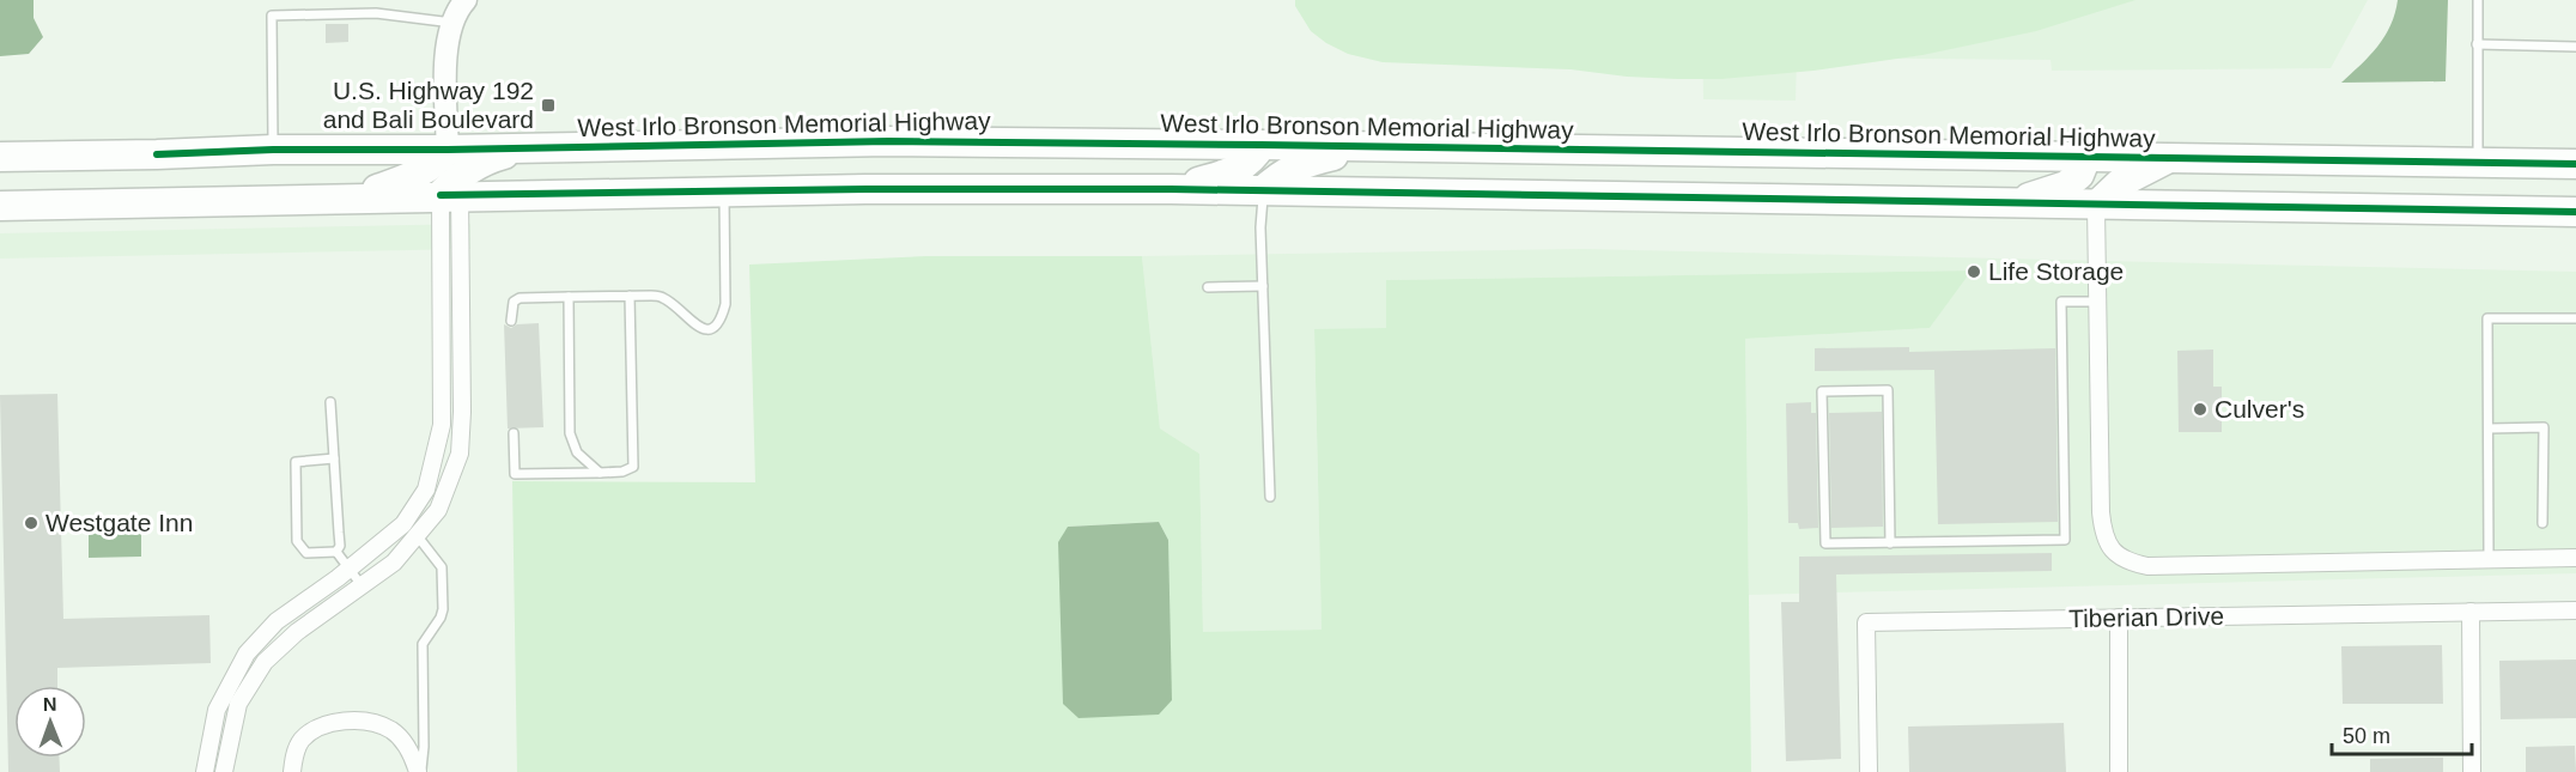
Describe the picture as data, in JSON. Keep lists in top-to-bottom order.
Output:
{
  "streets": {
    "highway": ["West Irlo Bronson Memorial Highway"],
    "street": ["Tiberian Drive"]
  },
  "places": {
    "transit": ["U.S. Highway 192 and Bali Boulevard"],
    "other": ["Life Storage", "Culver's", "Westgate Inn"]
  },
  "scale_bar": "50 m",
  "north": "top"
}
